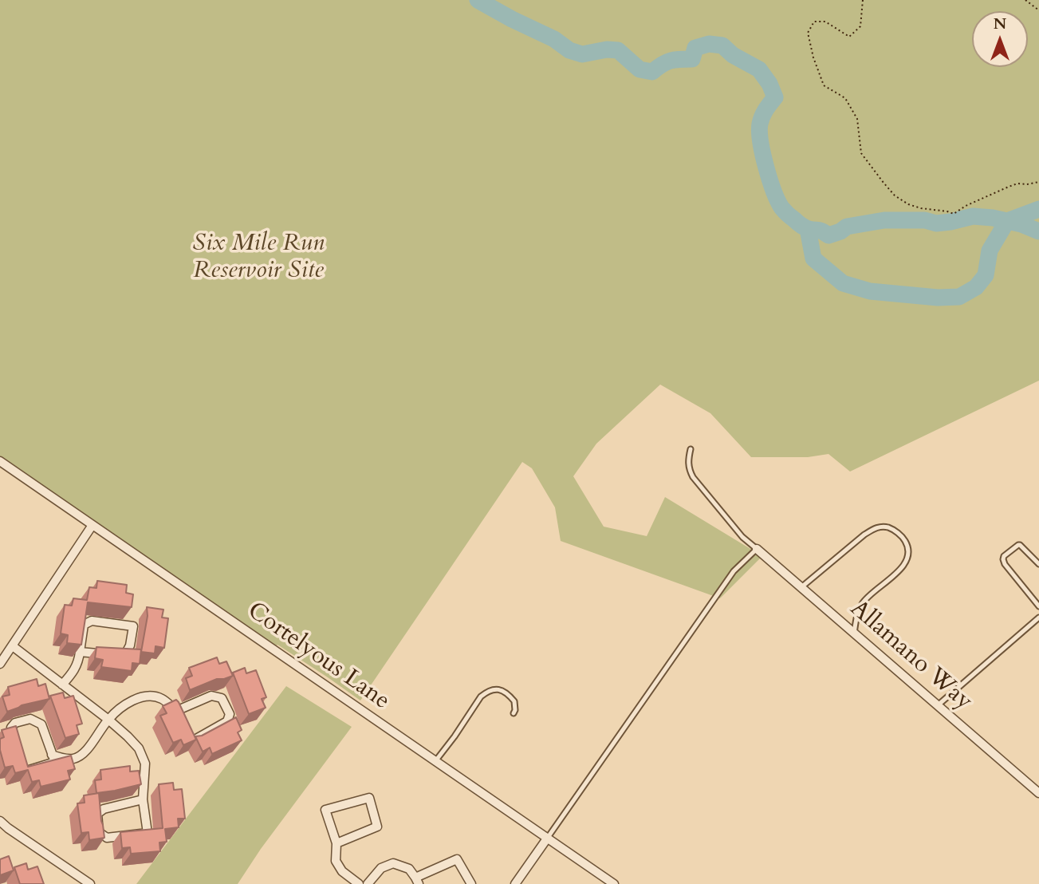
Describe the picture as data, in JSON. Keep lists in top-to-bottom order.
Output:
{
  "streets": {
    "street": ["Allamano Way", "Cortelyous Lane"]
  },
  "parks": ["Six Mile Run Reservoir Site"],
  "north": "top"
}
